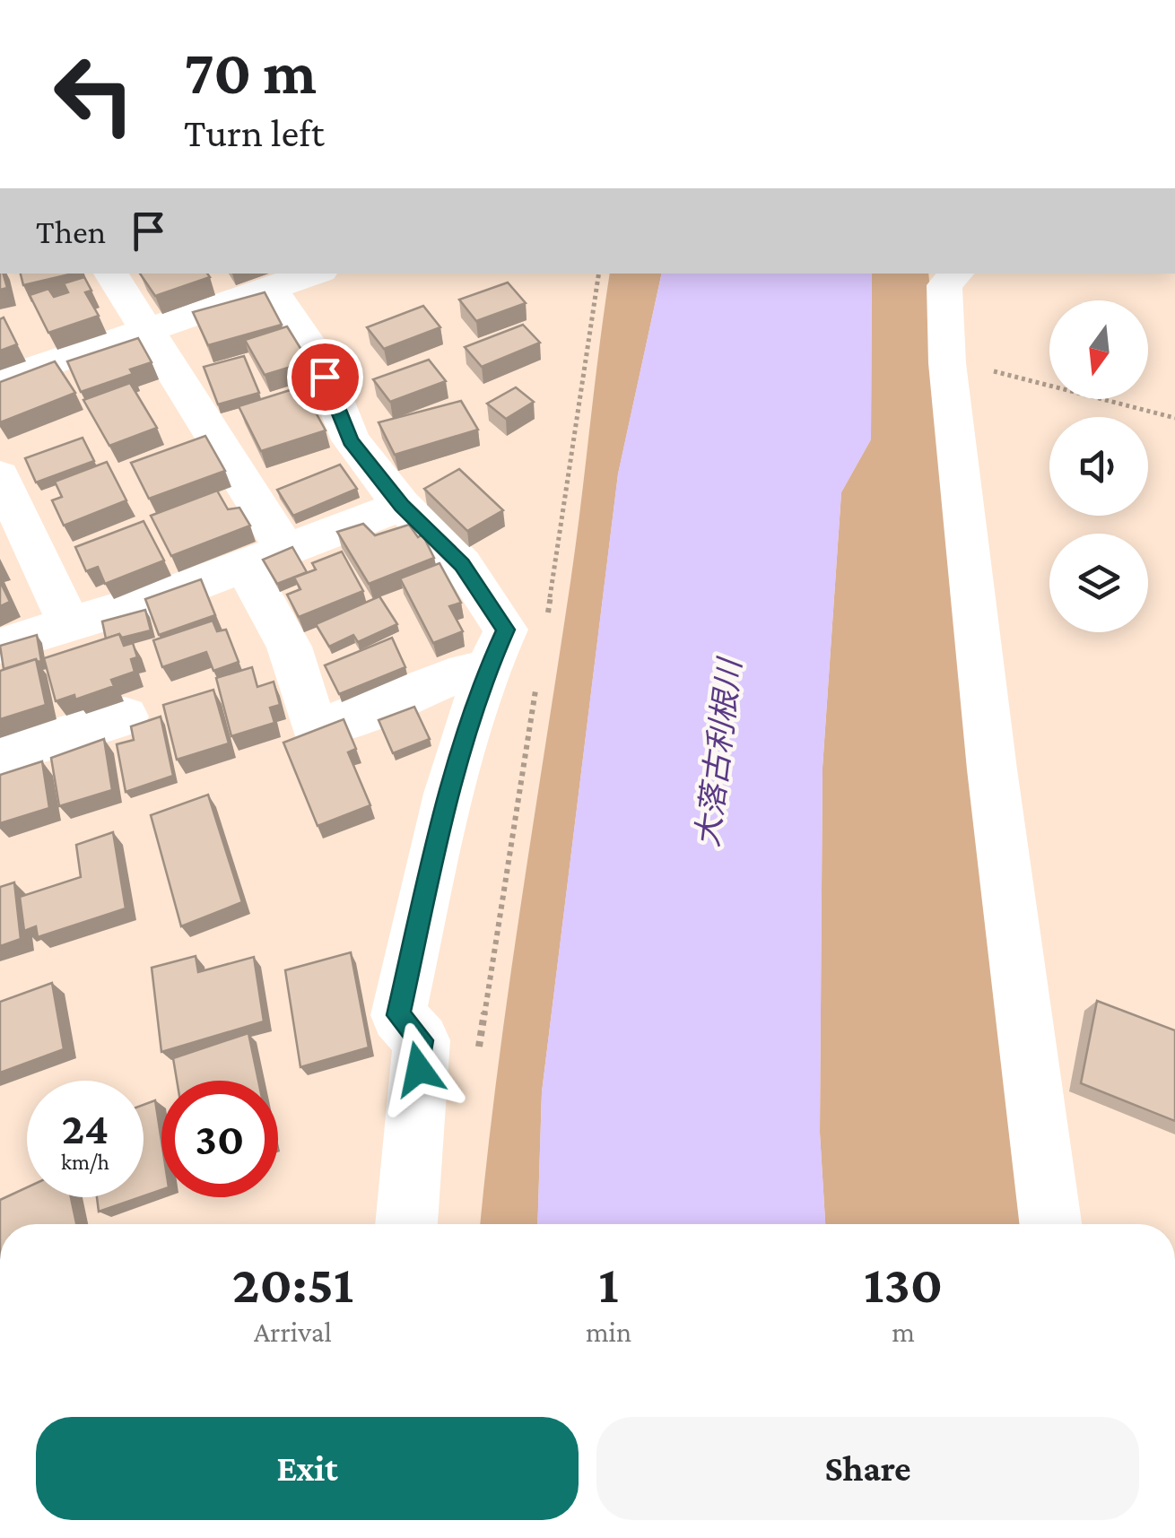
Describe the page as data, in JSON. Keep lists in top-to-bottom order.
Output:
{
  "water": ["大落古利根川"],
  "north": "bottom",
  "page": {
    "turn": ["70 m", "Turn left"],
    "then": "Then",
    "speed": "24 km/h",
    "limit": "30",
    "eta": [
      "20:51",
      "Arrival",
      "1",
      "min",
      "130",
      "m"
    ],
    "buttons": ["Exit", "Share"]
  }
}
